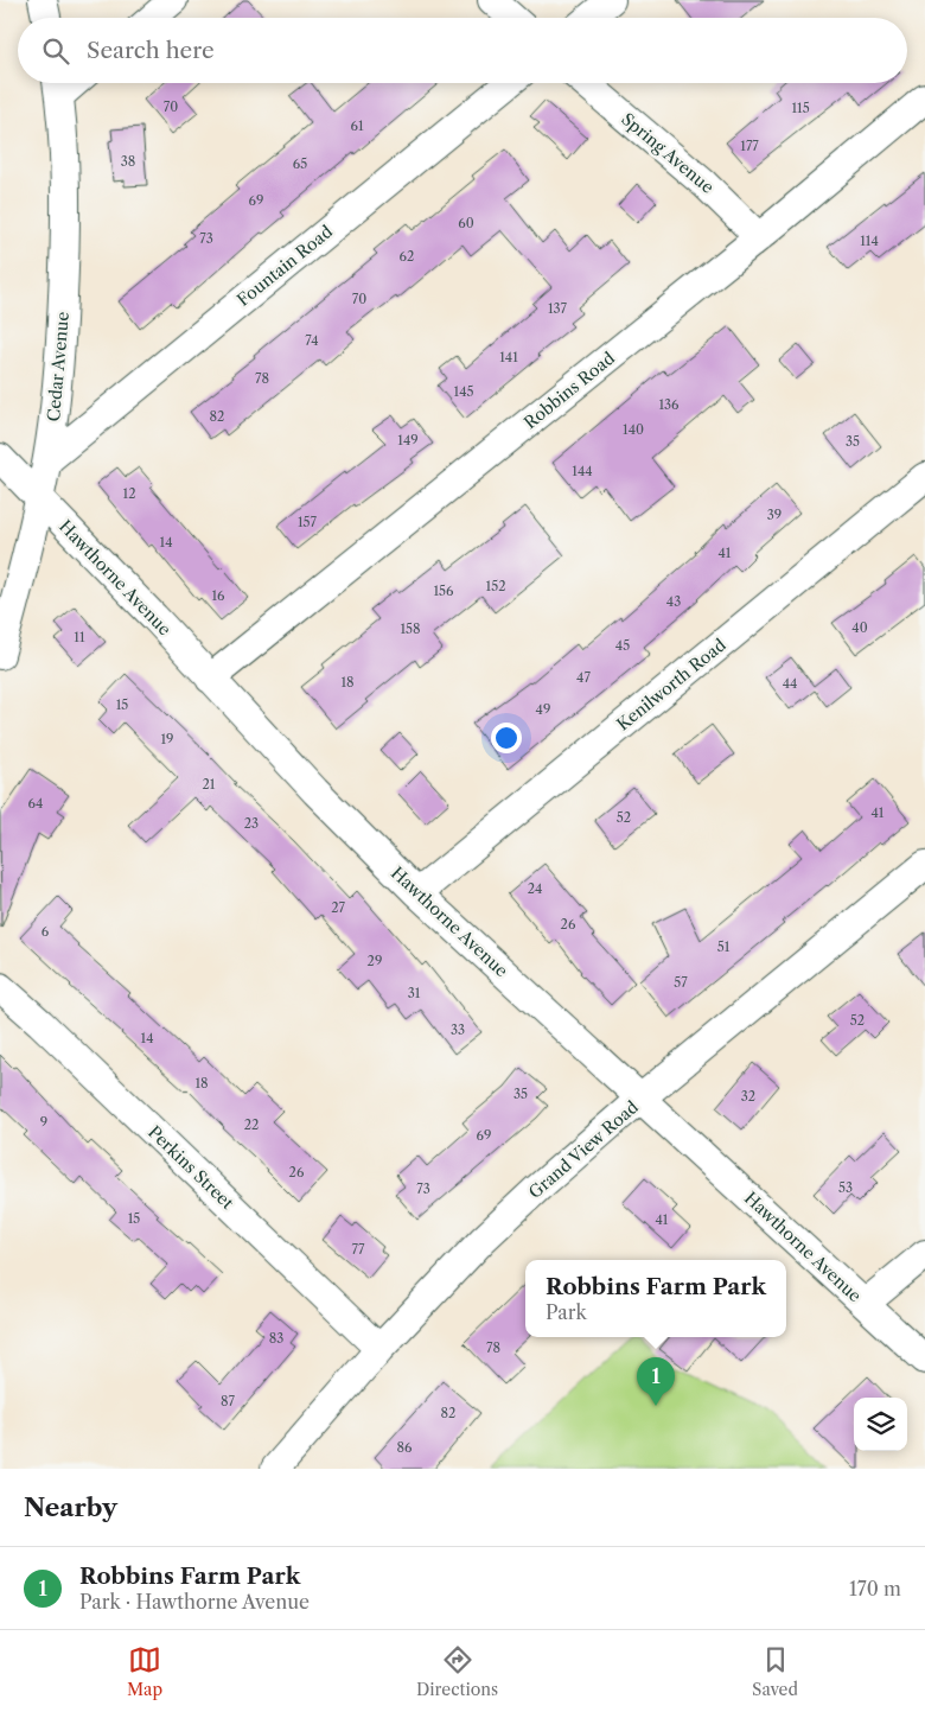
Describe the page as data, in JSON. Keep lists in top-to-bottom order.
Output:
{
  "streets": {
    "street": [
      "Spring Avenue",
      "Fountain Road",
      "Cedar Avenue",
      "Robbins Road",
      "Hawthorne Avenue",
      "Kenilworth Road",
      "Grand View Road",
      "Perkins Street"
    ]
  },
  "crossings": [
    ["Spring Avenue", "Robbins Road"],
    ["Fountain Road", "Cedar Avenue"],
    ["Cedar Avenue", "Hawthorne Avenue"],
    ["Robbins Road", "Hawthorne Avenue"],
    ["Hawthorne Avenue", "Kenilworth Road"],
    ["Hawthorne Avenue", "Grand View Road"],
    ["Grand View Road", "Perkins Street"]
  ],
  "house_numbers": [
    "70",
    "115",
    "61",
    "177",
    "38",
    "65",
    "69",
    "60",
    "73",
    "114",
    "62",
    "70",
    "137",
    "74",
    "141",
    "78",
    "145",
    "136",
    "82",
    "140",
    "149",
    "35",
    "144",
    "12",
    "39",
    "157",
    "14",
    "41",
    "152",
    "156",
    "16",
    "43",
    "40",
    "158",
    "11",
    "45",
    "47",
    "18",
    "44",
    "15",
    "49",
    "19",
    "21",
    "64",
    "41",
    "52",
    "23",
    "24",
    "27",
    "26",
    "6",
    "51",
    "29",
    "57",
    "31",
    "52",
    "33",
    "14",
    "18",
    "35",
    "32",
    "9",
    "22",
    "69",
    "26",
    "53",
    "73",
    "15",
    "41",
    "77",
    "83",
    "78",
    "87",
    "82",
    "86"
  ],
  "page": {
    "search": "Search here",
    "popup": ["Robbins Farm Park", "Park"],
    "pins": "1",
    "heading": "Nearby",
    "list": [
      {
        "mark": "1",
        "name": "Robbins Farm Park",
        "note": "Park · Hawthorne Avenue",
        "value": "170 m"
      }
    ],
    "nav": ["Map", "Directions", "Saved"]
  }
}
